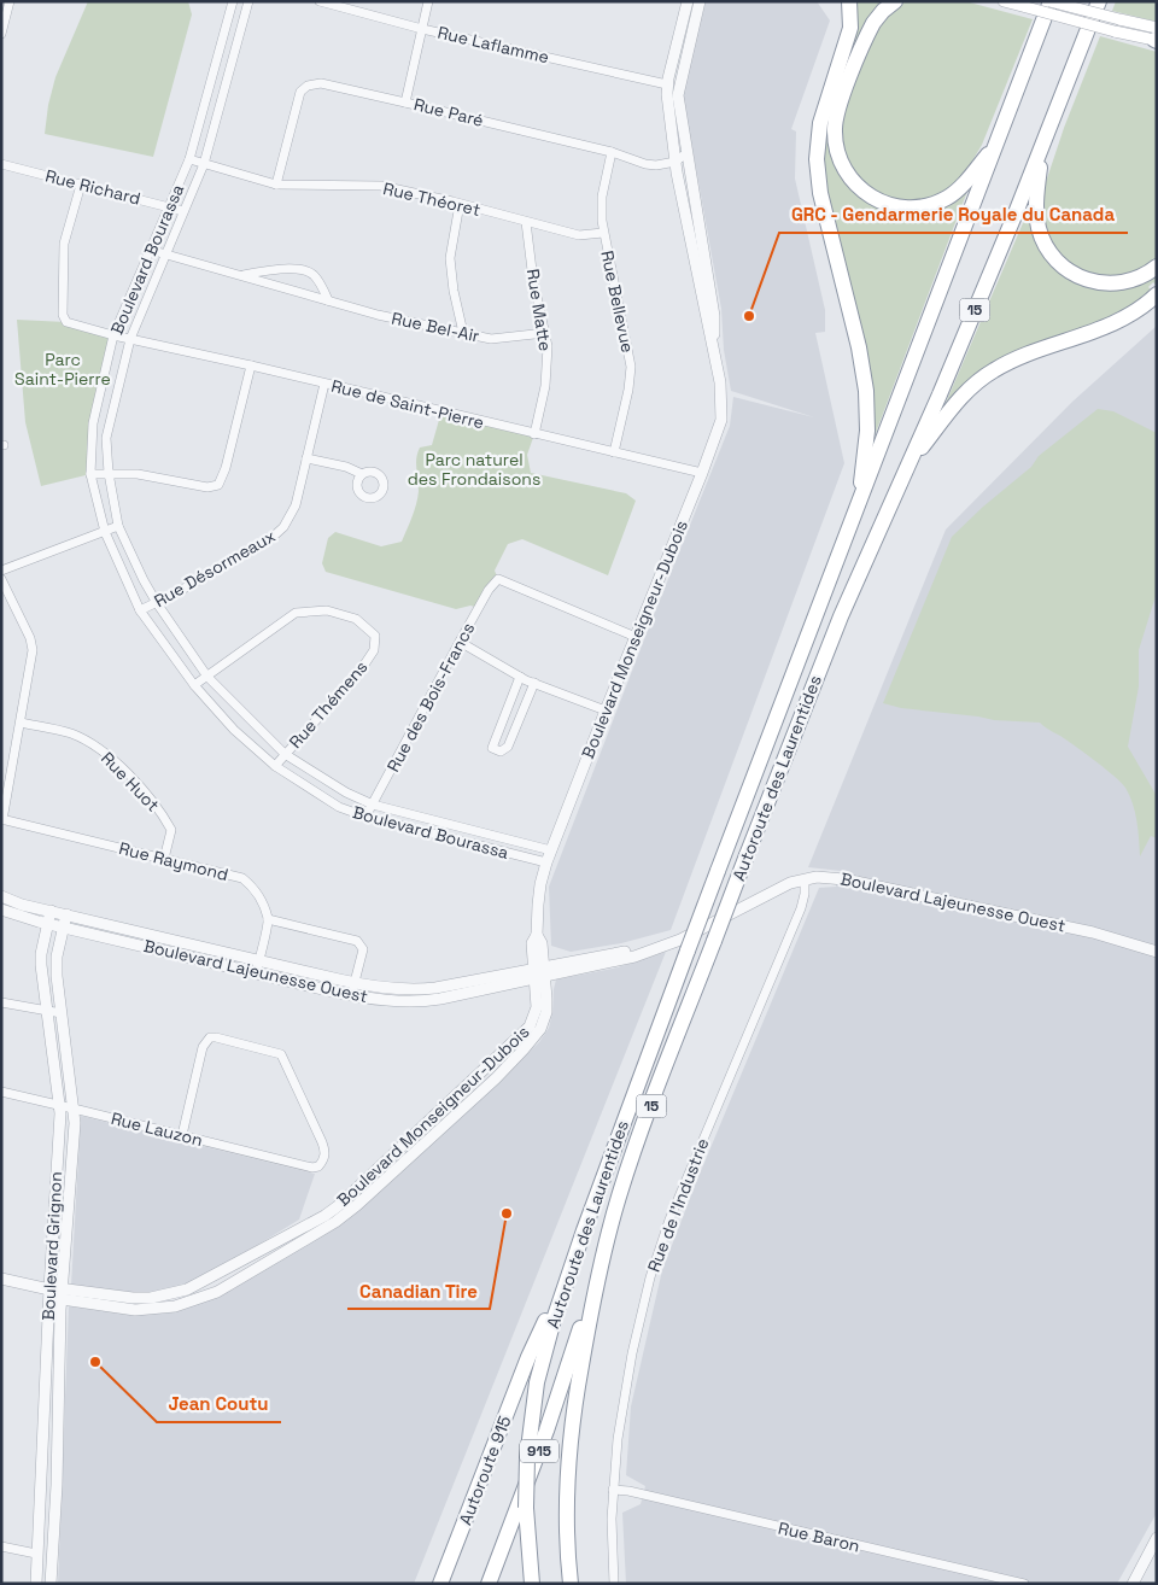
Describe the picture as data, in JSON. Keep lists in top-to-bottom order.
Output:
{
  "streets": {
    "highway": [
      "15",
      "Autoroute des Laurentides",
      "915",
      "Autoroute 915"
    ],
    "street": [
      "Rue Laflamme",
      "Rue Paré",
      "Rue Richard",
      "Rue Théoret",
      "Boulevard Bourassa",
      "Rue Bellevue",
      "Rue Matte",
      "Rue Bel-Air",
      "Rue de Saint-Pierre",
      "Rue Désormeaux",
      "Boulevard Monseigneur-Dubois",
      "Rue des Bois-Francs",
      "Rue Thémens",
      "Rue Huot",
      "Rue Raymond",
      "Boulevard Lajeunesse Ouest",
      "Rue Lauzon",
      "Rue de l'Industrie",
      "Boulevard Grignon",
      "Rue Baron"
    ]
  },
  "crossings": [
    ["Rue Laflamme", "Boulevard Monseigneur-Dubois"],
    ["Rue Paré", "Rue Théoret"],
    ["Rue Paré", "Rue Bellevue"],
    ["Rue Paré", "Boulevard Monseigneur-Dubois"],
    ["Rue Richard", "Boulevard Bourassa"],
    ["Rue Richard", "Rue de Saint-Pierre"],
    ["Rue Théoret", "Boulevard Bourassa"],
    ["Rue Théoret", "Rue Bellevue"],
    ["Rue Théoret", "Rue Matte"],
    ["Boulevard Bourassa", "Rue Bel-Air"],
    ["Boulevard Bourassa", "Rue de Saint-Pierre"],
    ["Boulevard Bourassa", "Rue Désormeaux"],
    ["Boulevard Bourassa", "Boulevard Monseigneur-Dubois"],
    ["Boulevard Bourassa", "Rue des Bois-Francs"],
    ["Boulevard Bourassa", "Rue Thémens"],
    ["Rue Bellevue", "Rue de Saint-Pierre"],
    ["Rue Matte", "Rue Bel-Air"],
    ["Rue Matte", "Rue de Saint-Pierre"],
    ["Rue de Saint-Pierre", "Rue Désormeaux"],
    ["Rue de Saint-Pierre", "Boulevard Monseigneur-Dubois"],
    ["Boulevard Monseigneur-Dubois", "Rue des Bois-Francs"],
    ["Boulevard Monseigneur-Dubois", "Boulevard Lajeunesse Ouest"],
    ["Boulevard Monseigneur-Dubois", "Boulevard Grignon"],
    ["Autoroute des Laurentides", "915"],
    ["Autoroute des Laurentides", "Autoroute 915"],
    ["Rue Huot", "Rue Raymond"],
    ["Boulevard Lajeunesse Ouest", "Rue de l'Industrie"],
    ["Boulevard Lajeunesse Ouest", "Boulevard Grignon"],
    ["Rue Lauzon", "Boulevard Grignon"],
    ["Rue de l'Industrie", "Rue Baron"]
  ],
  "parks": ["Parc Saint-Pierre", "Parc naturel des Frondaisons"],
  "places": ["GRC - Gendarmerie Royale du Canada", "Canadian Tire", "Jean Coutu"]
}
